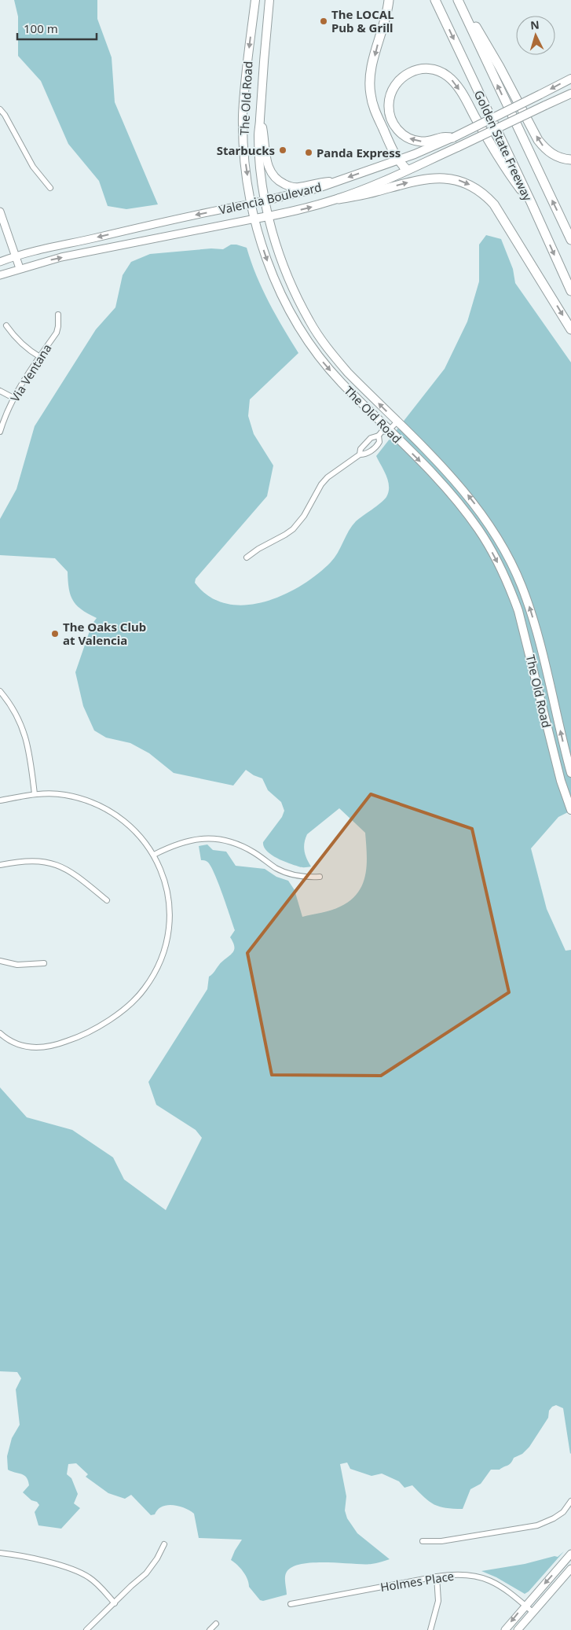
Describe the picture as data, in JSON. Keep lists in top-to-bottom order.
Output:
{
  "streets": {
    "highway": ["Golden State Freeway"],
    "main road": ["The Old Road", "Valencia Boulevard"],
    "street": ["Via Ventana", "Holmes Place"]
  },
  "crossings": [
    ["The Old Road", "Valencia Boulevard"]
  ],
  "places": [
    "The LOCAL Pub & Grill",
    "Starbucks",
    "Panda Express",
    "The Oaks Club at Valencia"
  ],
  "scale_bar": "100 m",
  "north": "top"
}
